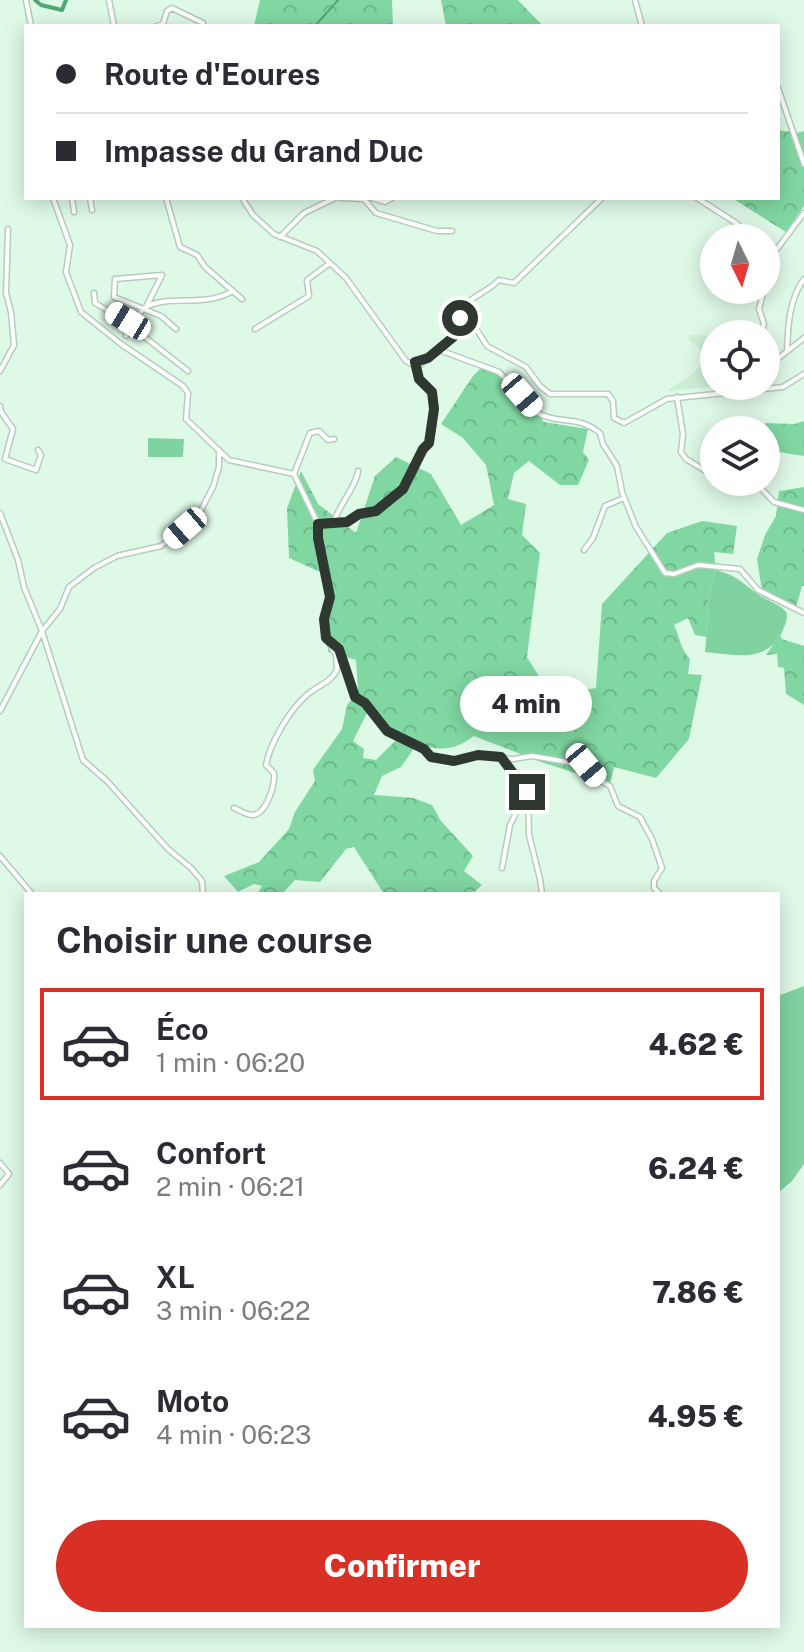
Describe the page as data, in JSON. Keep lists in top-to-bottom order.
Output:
{
  "north": "bottom",
  "page": {
    "banner": ["Route d'Eoures", "Impasse du Grand Duc"],
    "bubble": "4 min",
    "heading": "Choisir une course",
    "list": [
      {
        "name": "Éco",
        "note": "1 min · 06:20",
        "value": "4.62 €"
      },
      {
        "name": "Confort",
        "note": "2 min · 06:21",
        "value": "6.24 €"
      },
      {
        "name": "XL",
        "note": "3 min · 06:22",
        "value": "7.86 €"
      },
      {
        "name": "Moto",
        "note": "4 min · 06:23",
        "value": "4.95 €"
      }
    ],
    "buttons": "Confirmer"
  }
}
